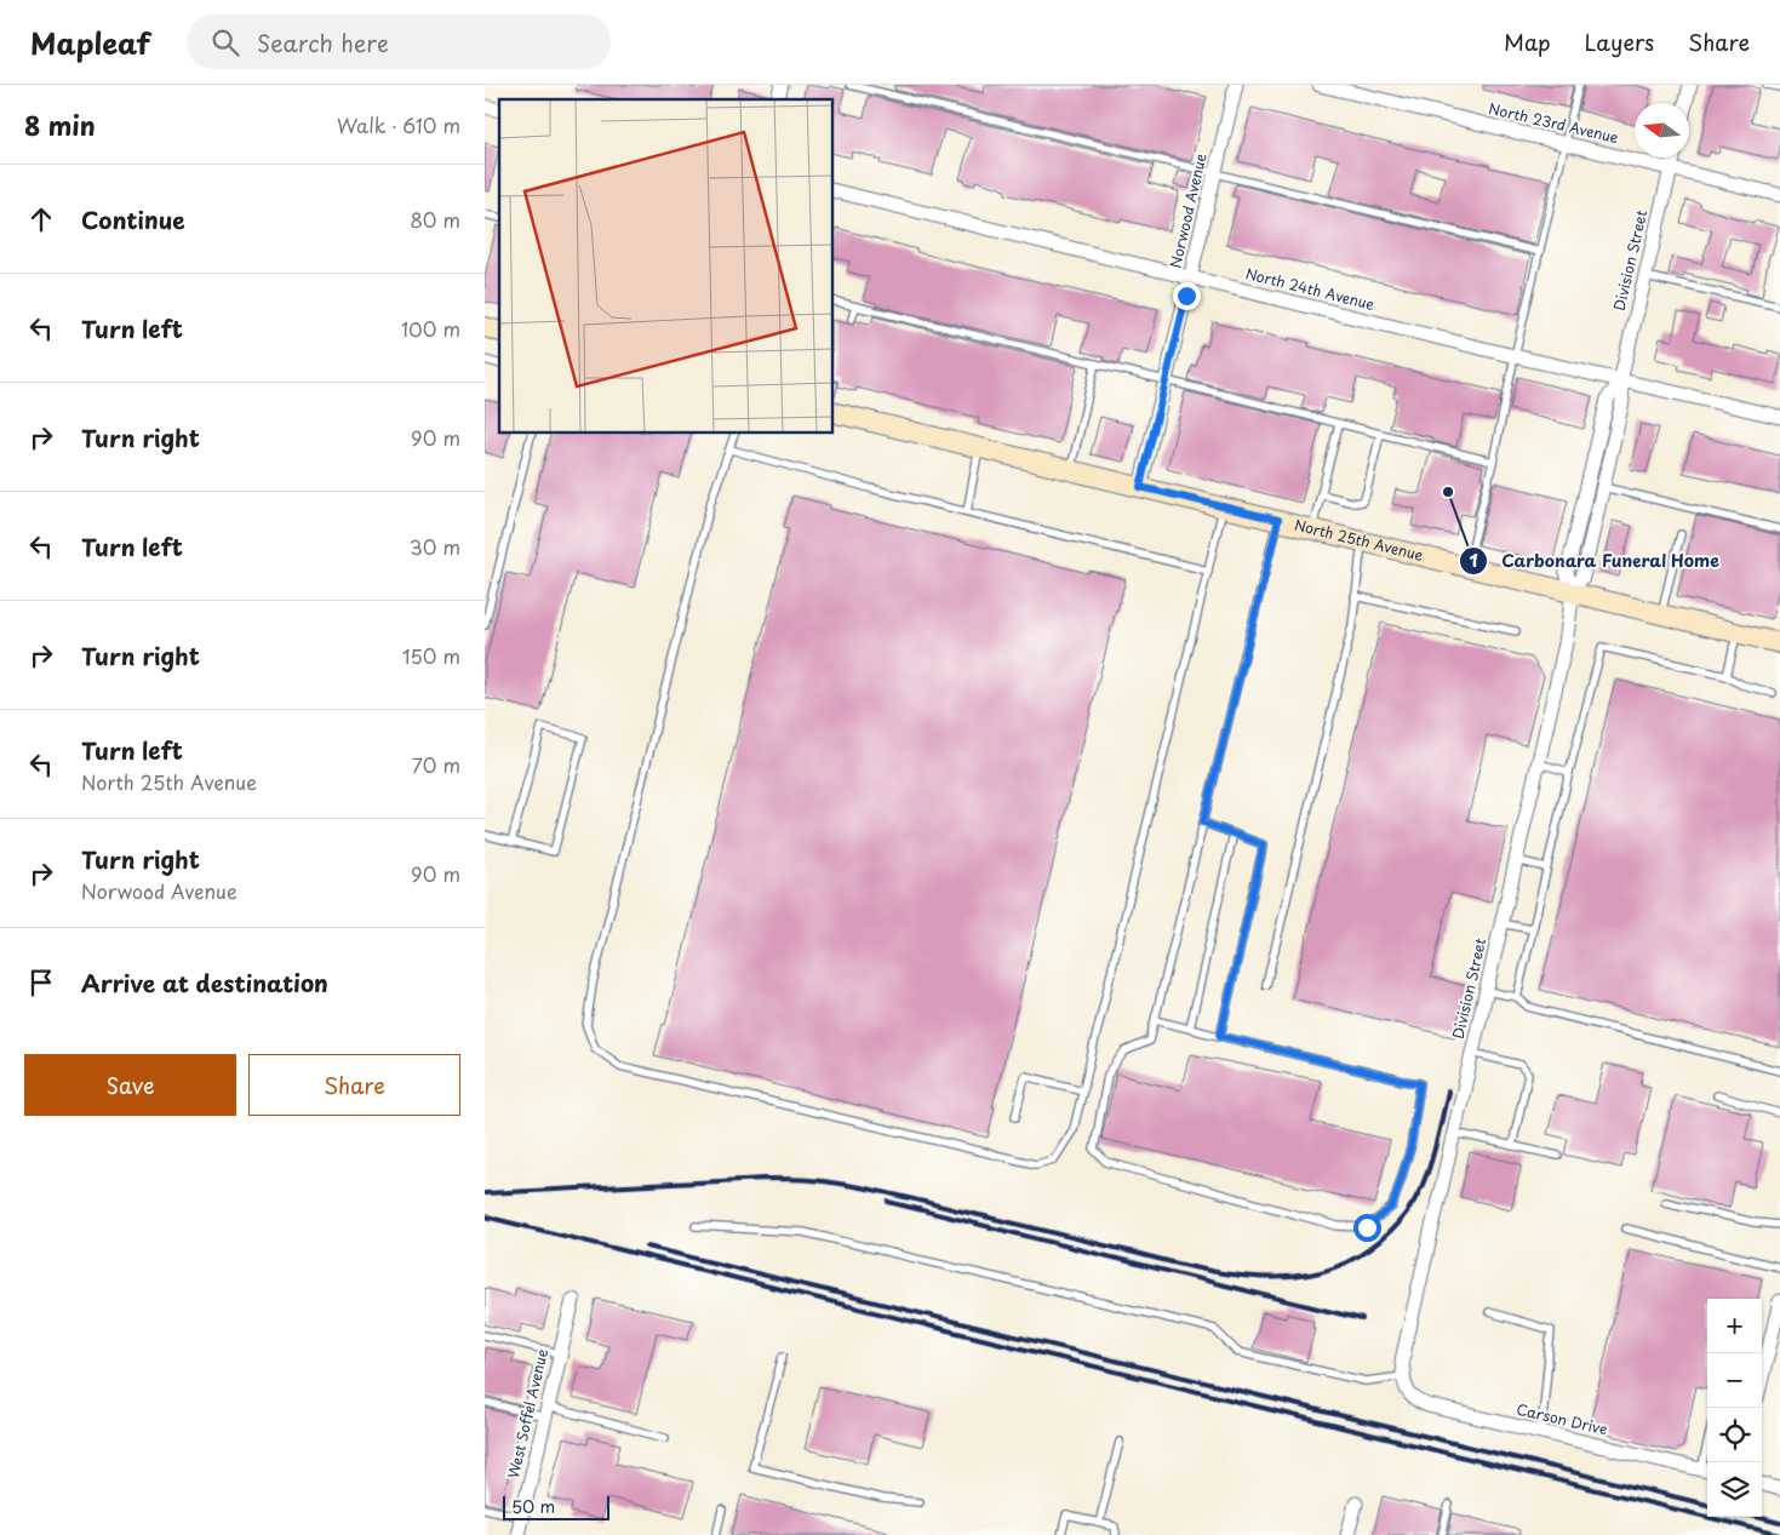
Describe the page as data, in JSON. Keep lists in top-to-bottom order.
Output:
{
  "streets": {
    "main road": ["North 25th Avenue"],
    "street": [
      "North 23rd Avenue",
      "Norwood Avenue",
      "Division Street",
      "North 24th Avenue",
      "West Soffel Avenue",
      "Carson Drive"
    ]
  },
  "crossings": [
    ["North 23rd Avenue", "Division Street"],
    ["Norwood Avenue", "North 24th Avenue"],
    ["Norwood Avenue", "North 25th Avenue"],
    ["Division Street", "North 24th Avenue"],
    ["Division Street", "North 25th Avenue"],
    ["Division Street", "Carson Drive"]
  ],
  "places": ["Carbonara Funeral Home"],
  "scale_bar": "50 m",
  "north": "left",
  "page": {
    "header": "Mapleaf",
    "search": "Search here",
    "nav": ["Map", "Layers", "Share"],
    "heading": ["8 min", "Walk · 610 m"],
    "list": [
      ["Continue", "80 m"],
      ["Turn left", "100 m"],
      ["Turn right", "90 m"],
      ["Turn left", "30 m"],
      ["Turn right", "150 m"],
      ["Turn left", "North 25th Avenue", "70 m"],
      ["Turn right", "Norwood Avenue", "90 m"],
      "Arrive at destination"
    ],
    "buttons": ["Save", "Share"],
    "map_buttons": ["+", "−"],
    "scale": "50 m"
  }
}
